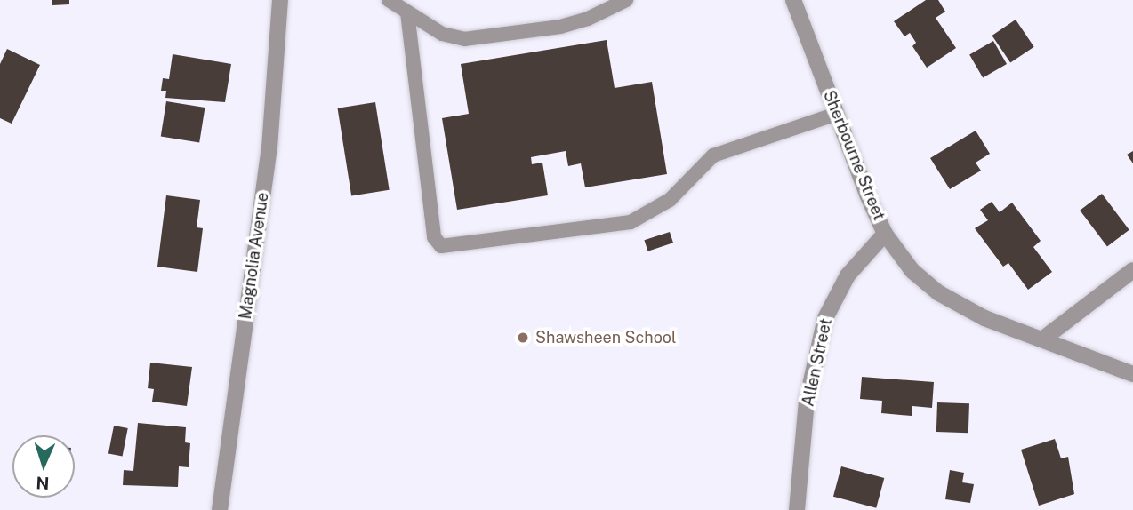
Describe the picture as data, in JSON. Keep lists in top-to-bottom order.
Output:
{
  "streets": {
    "street": ["Sherbourne Street", "Magnolia Avenue", "Allen Street"]
  },
  "crossings": [
    ["Sherbourne Street", "Allen Street"]
  ],
  "places": ["Shawsheen School"],
  "north": "bottom"
}
